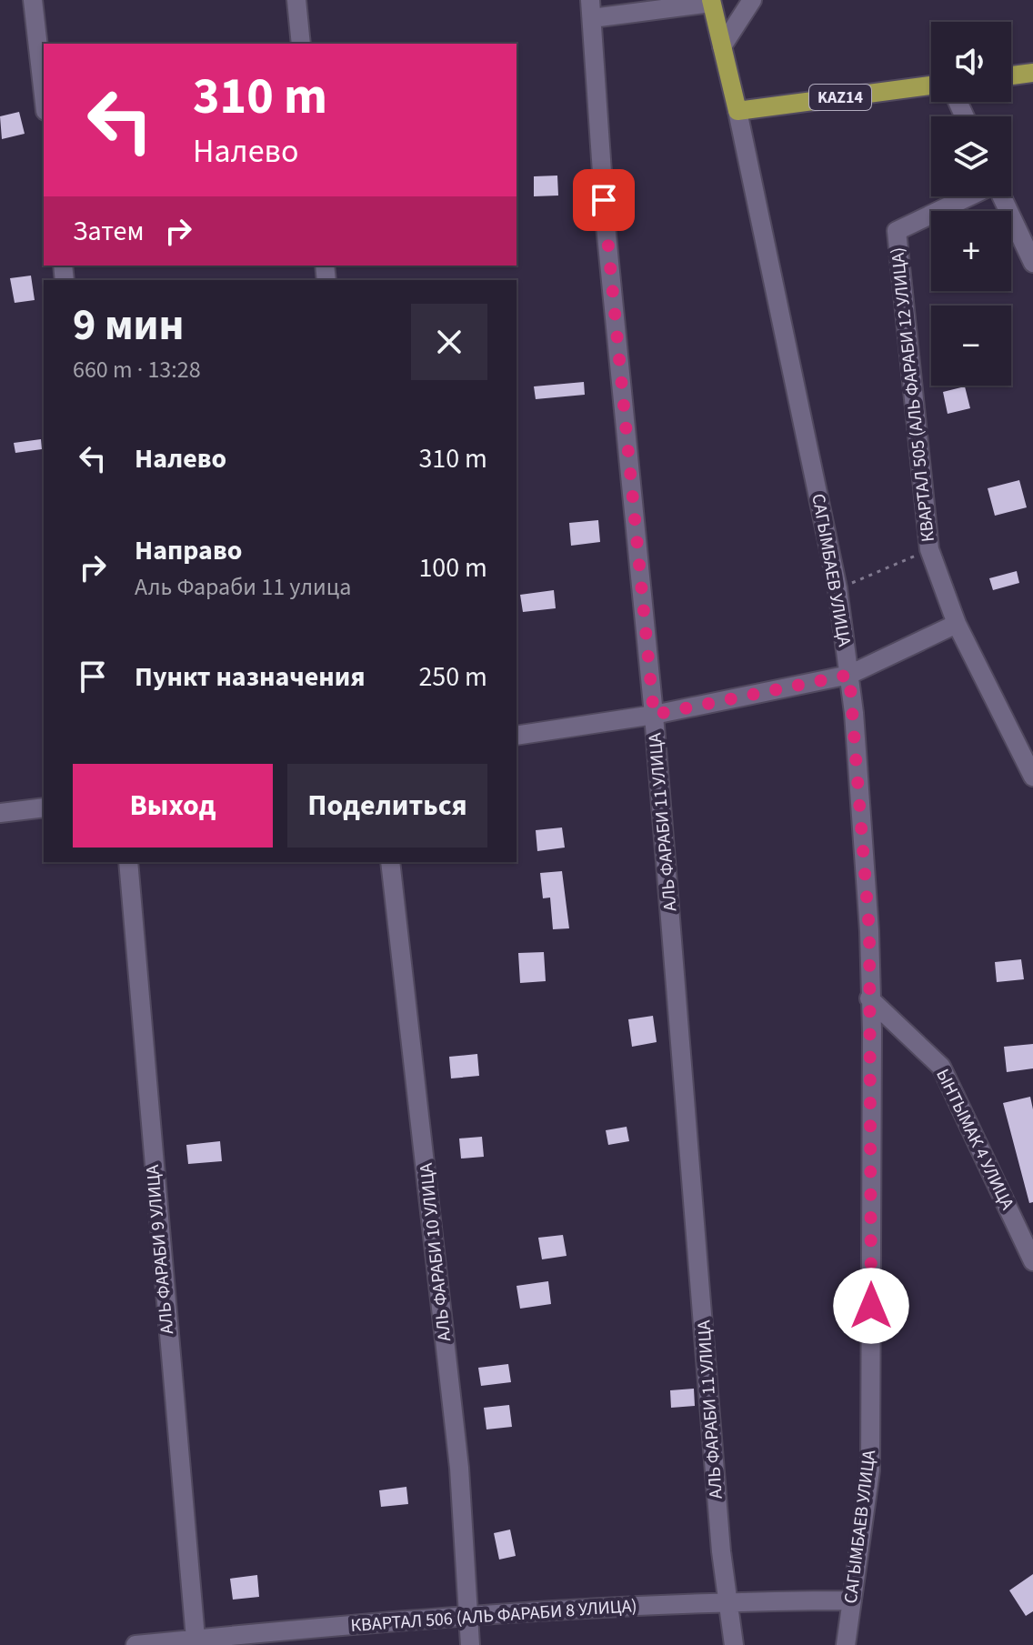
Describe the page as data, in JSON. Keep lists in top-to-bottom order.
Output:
{
  "streets": {
    "main road": ["KAZ14"],
    "street": [
      "КВАРТАЛ 505 (АЛЬ ФАРАБИ 12 УЛИЦА)",
      "САГЫМБАЕВ УЛИЦА",
      "АЛЬ ФАРАБИ 11 УЛИЦА",
      "ЫНТЫМАК 4 УЛИЦА",
      "АЛЬ ФАРАБИ 9 УЛИЦА",
      "АЛЬ ФАРАБИ 10 УЛИЦА",
      "КВАРТАЛ 506 (АЛЬ ФАРАБИ 8 УЛИЦА)"
    ]
  },
  "crossings": [
    ["KAZ14", "САГЫМБАЕВ УЛИЦА"],
    ["САГЫМБАЕВ УЛИЦА", "ЫНТЫМАК 4 УЛИЦА"],
    ["САГЫМБАЕВ УЛИЦА", "КВАРТАЛ 506 (АЛЬ ФАРАБИ 8 УЛИЦА)"],
    ["АЛЬ ФАРАБИ 11 УЛИЦА", "КВАРТАЛ 506 (АЛЬ ФАРАБИ 8 УЛИЦА)"],
    ["АЛЬ ФАРАБИ 9 УЛИЦА", "КВАРТАЛ 506 (АЛЬ ФАРАБИ 8 УЛИЦА)"],
    ["АЛЬ ФАРАБИ 10 УЛИЦА", "КВАРТАЛ 506 (АЛЬ ФАРАБИ 8 УЛИЦА)"]
  ],
  "page": {
    "map_buttons": ["+", "−"],
    "turn": ["310 m", "Налево"],
    "then": "Затем",
    "heading": ["9 мин", "660 m · 13:28"],
    "list": [
      {
        "name": "Налево",
        "value": "310 m"
      },
      {
        "name": "Направо",
        "note": "Аль Фараби 11 улица",
        "value": "100 m"
      },
      {
        "name": "Пункт назначения",
        "value": "250 m"
      }
    ],
    "buttons": ["Выход", "Поделиться"]
  }
}
